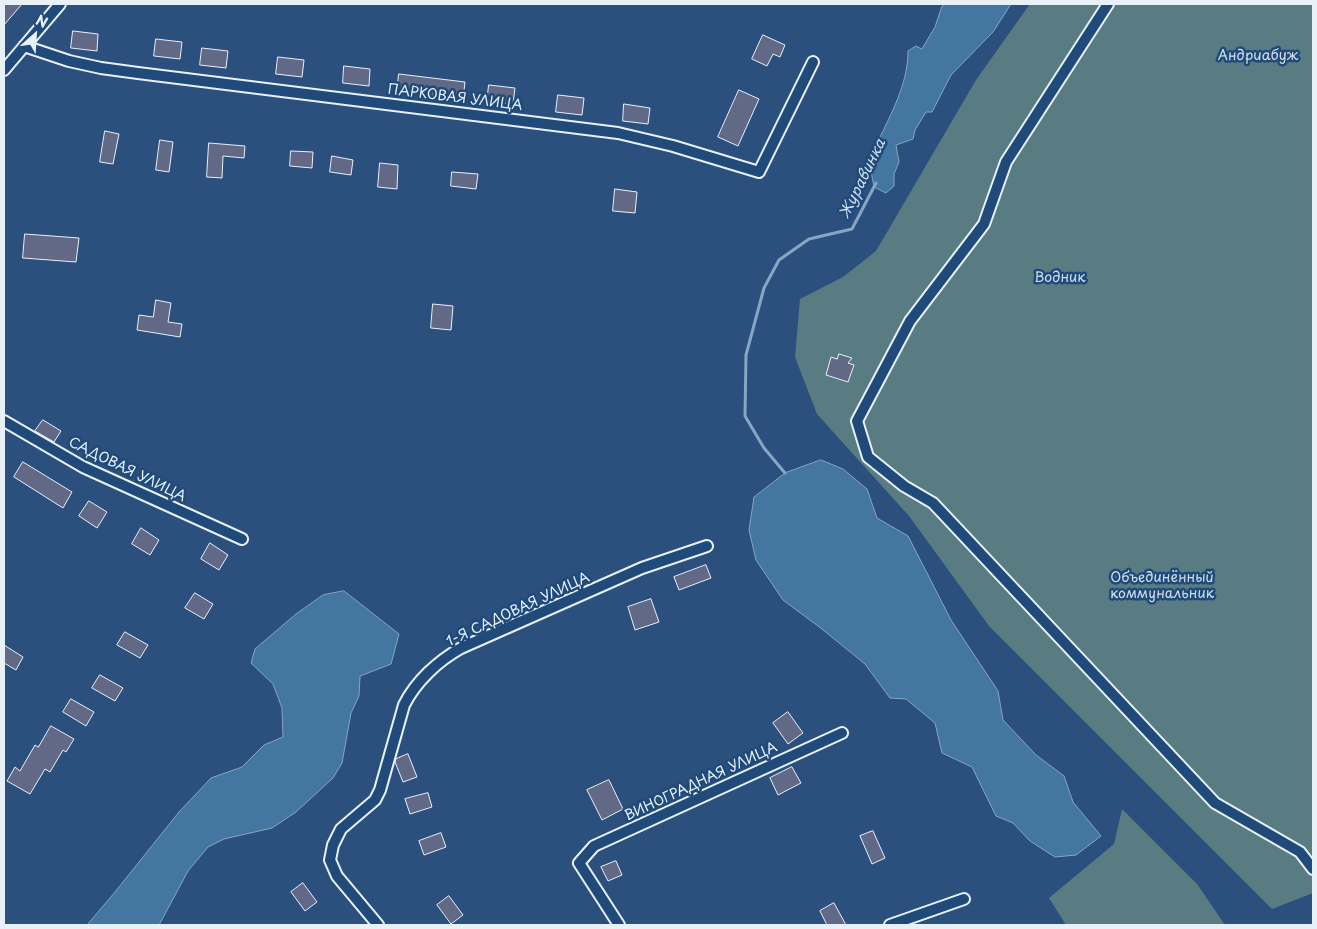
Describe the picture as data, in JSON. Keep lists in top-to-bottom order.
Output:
{
  "streets": {
    "street": [
      "ПАРКОВАЯ УЛИЦА",
      "САДОВАЯ УЛИЦА",
      "1-Я САДОВАЯ УЛИЦА",
      "ВИНОГРАДНАЯ УЛИЦА"
    ]
  },
  "water": ["Журавинка"],
  "parks": ["Андриабуж", "Водник", "Объединённый коммунальник"],
  "north": "top right"
}
